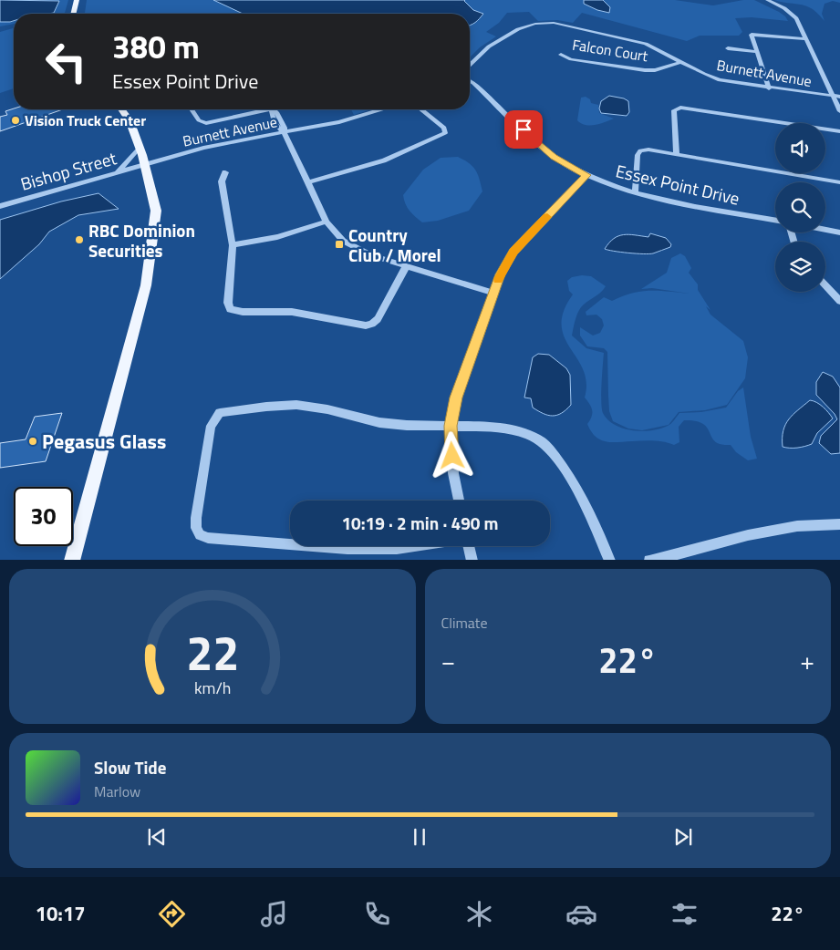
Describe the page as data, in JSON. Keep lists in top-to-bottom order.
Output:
{
  "streets": {
    "street": [
      "Falcon Court",
      "Burnett Avenue",
      "Bishop Street",
      "Essex Point Drive"
    ]
  },
  "crossings": [
    ["Falcon Court", "Burnett Avenue"],
    ["Burnett Avenue", "Bishop Street"]
  ],
  "places": {
    "other": ["Vision Truck Center", "RBC Dominion Securities", "Pegasus Glass"],
    "transit": ["Country Club / Morel"]
  },
  "page": {
    "turn": ["380 m", "Essex Point Drive"],
    "limit": "30",
    "trip": "10:19 · 2 min · 490 m",
    "tile": "Climate",
    "heat": ["−", "22°", "+"],
    "song": ["Slow Tide", "Marlow"],
    "tabs": ["10:17", "22°"],
    "gauge": ["22", "km/h"]
  }
}
